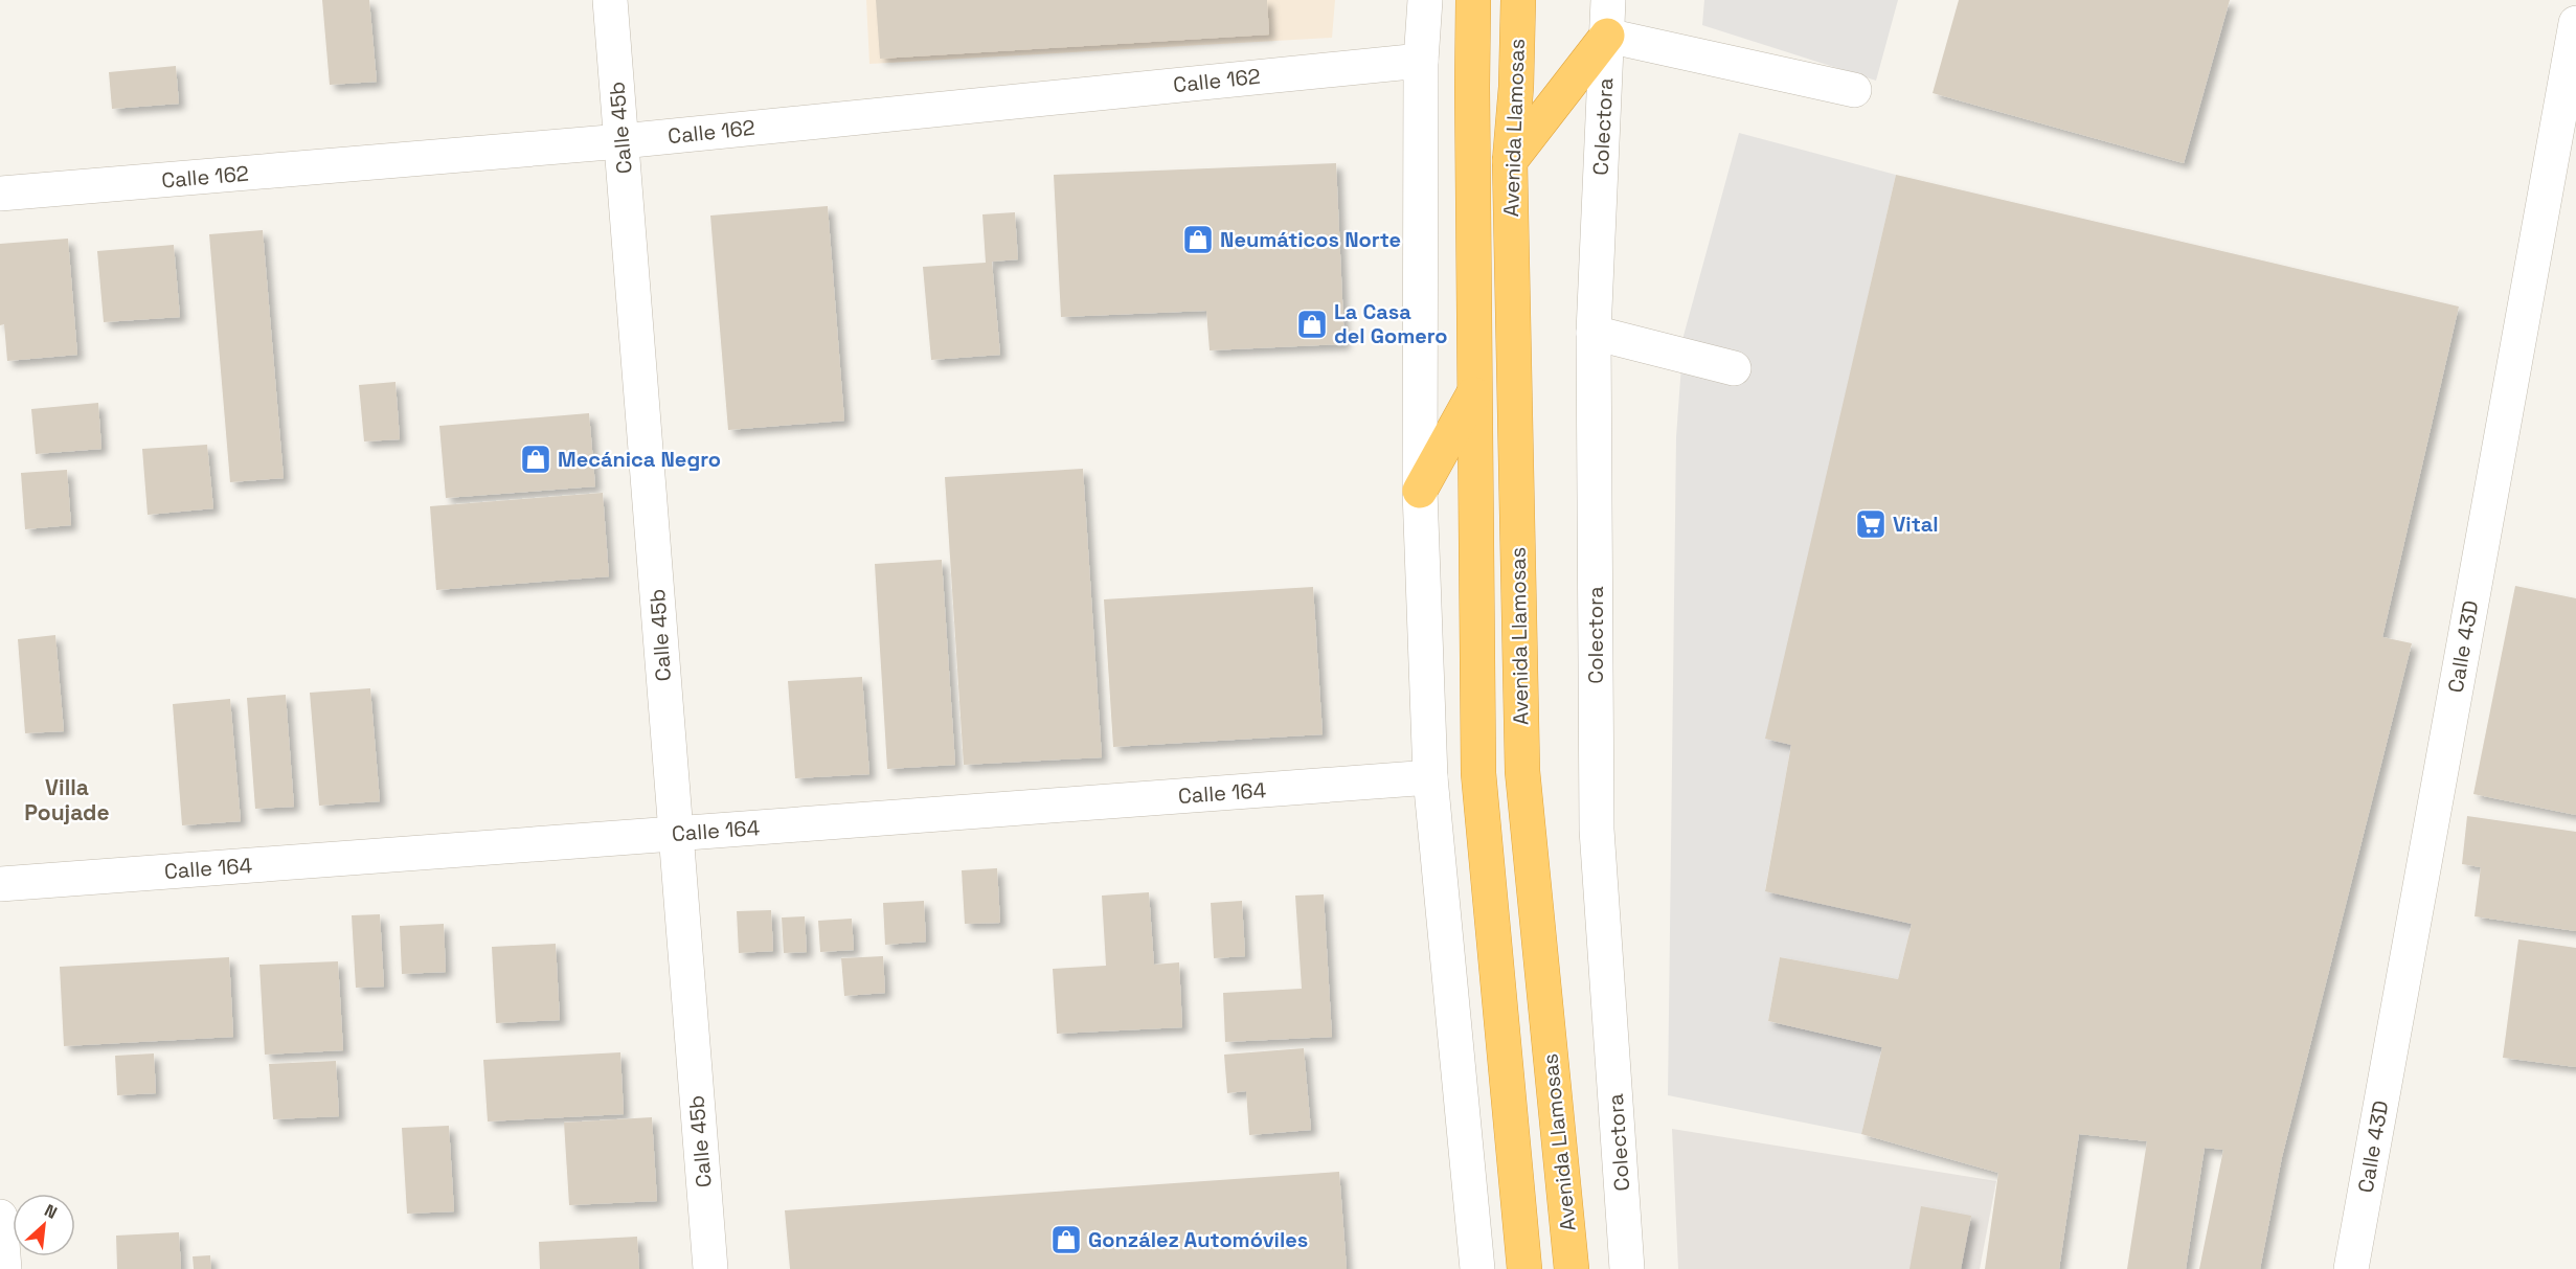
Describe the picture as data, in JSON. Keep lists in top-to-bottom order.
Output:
{
  "streets": {
    "highway": ["Avenida Llamosas"],
    "street": [
      "Calle 162",
      "Colectora",
      "Calle 45b",
      "Calle 43D",
      "Calle 164"
    ]
  },
  "crossings": [
    ["Calle 162", "Calle 45b"],
    ["Calle 45b", "Calle 164"]
  ],
  "districts": ["Villa Poujade"],
  "places": {
    "shop": [
      "Neumáticos Norte",
      "La Casa del Gomero",
      "Mecánica Negro",
      "González Automóviles"
    ],
    "supermarket": ["Vital"]
  },
  "north": "top right"
}
